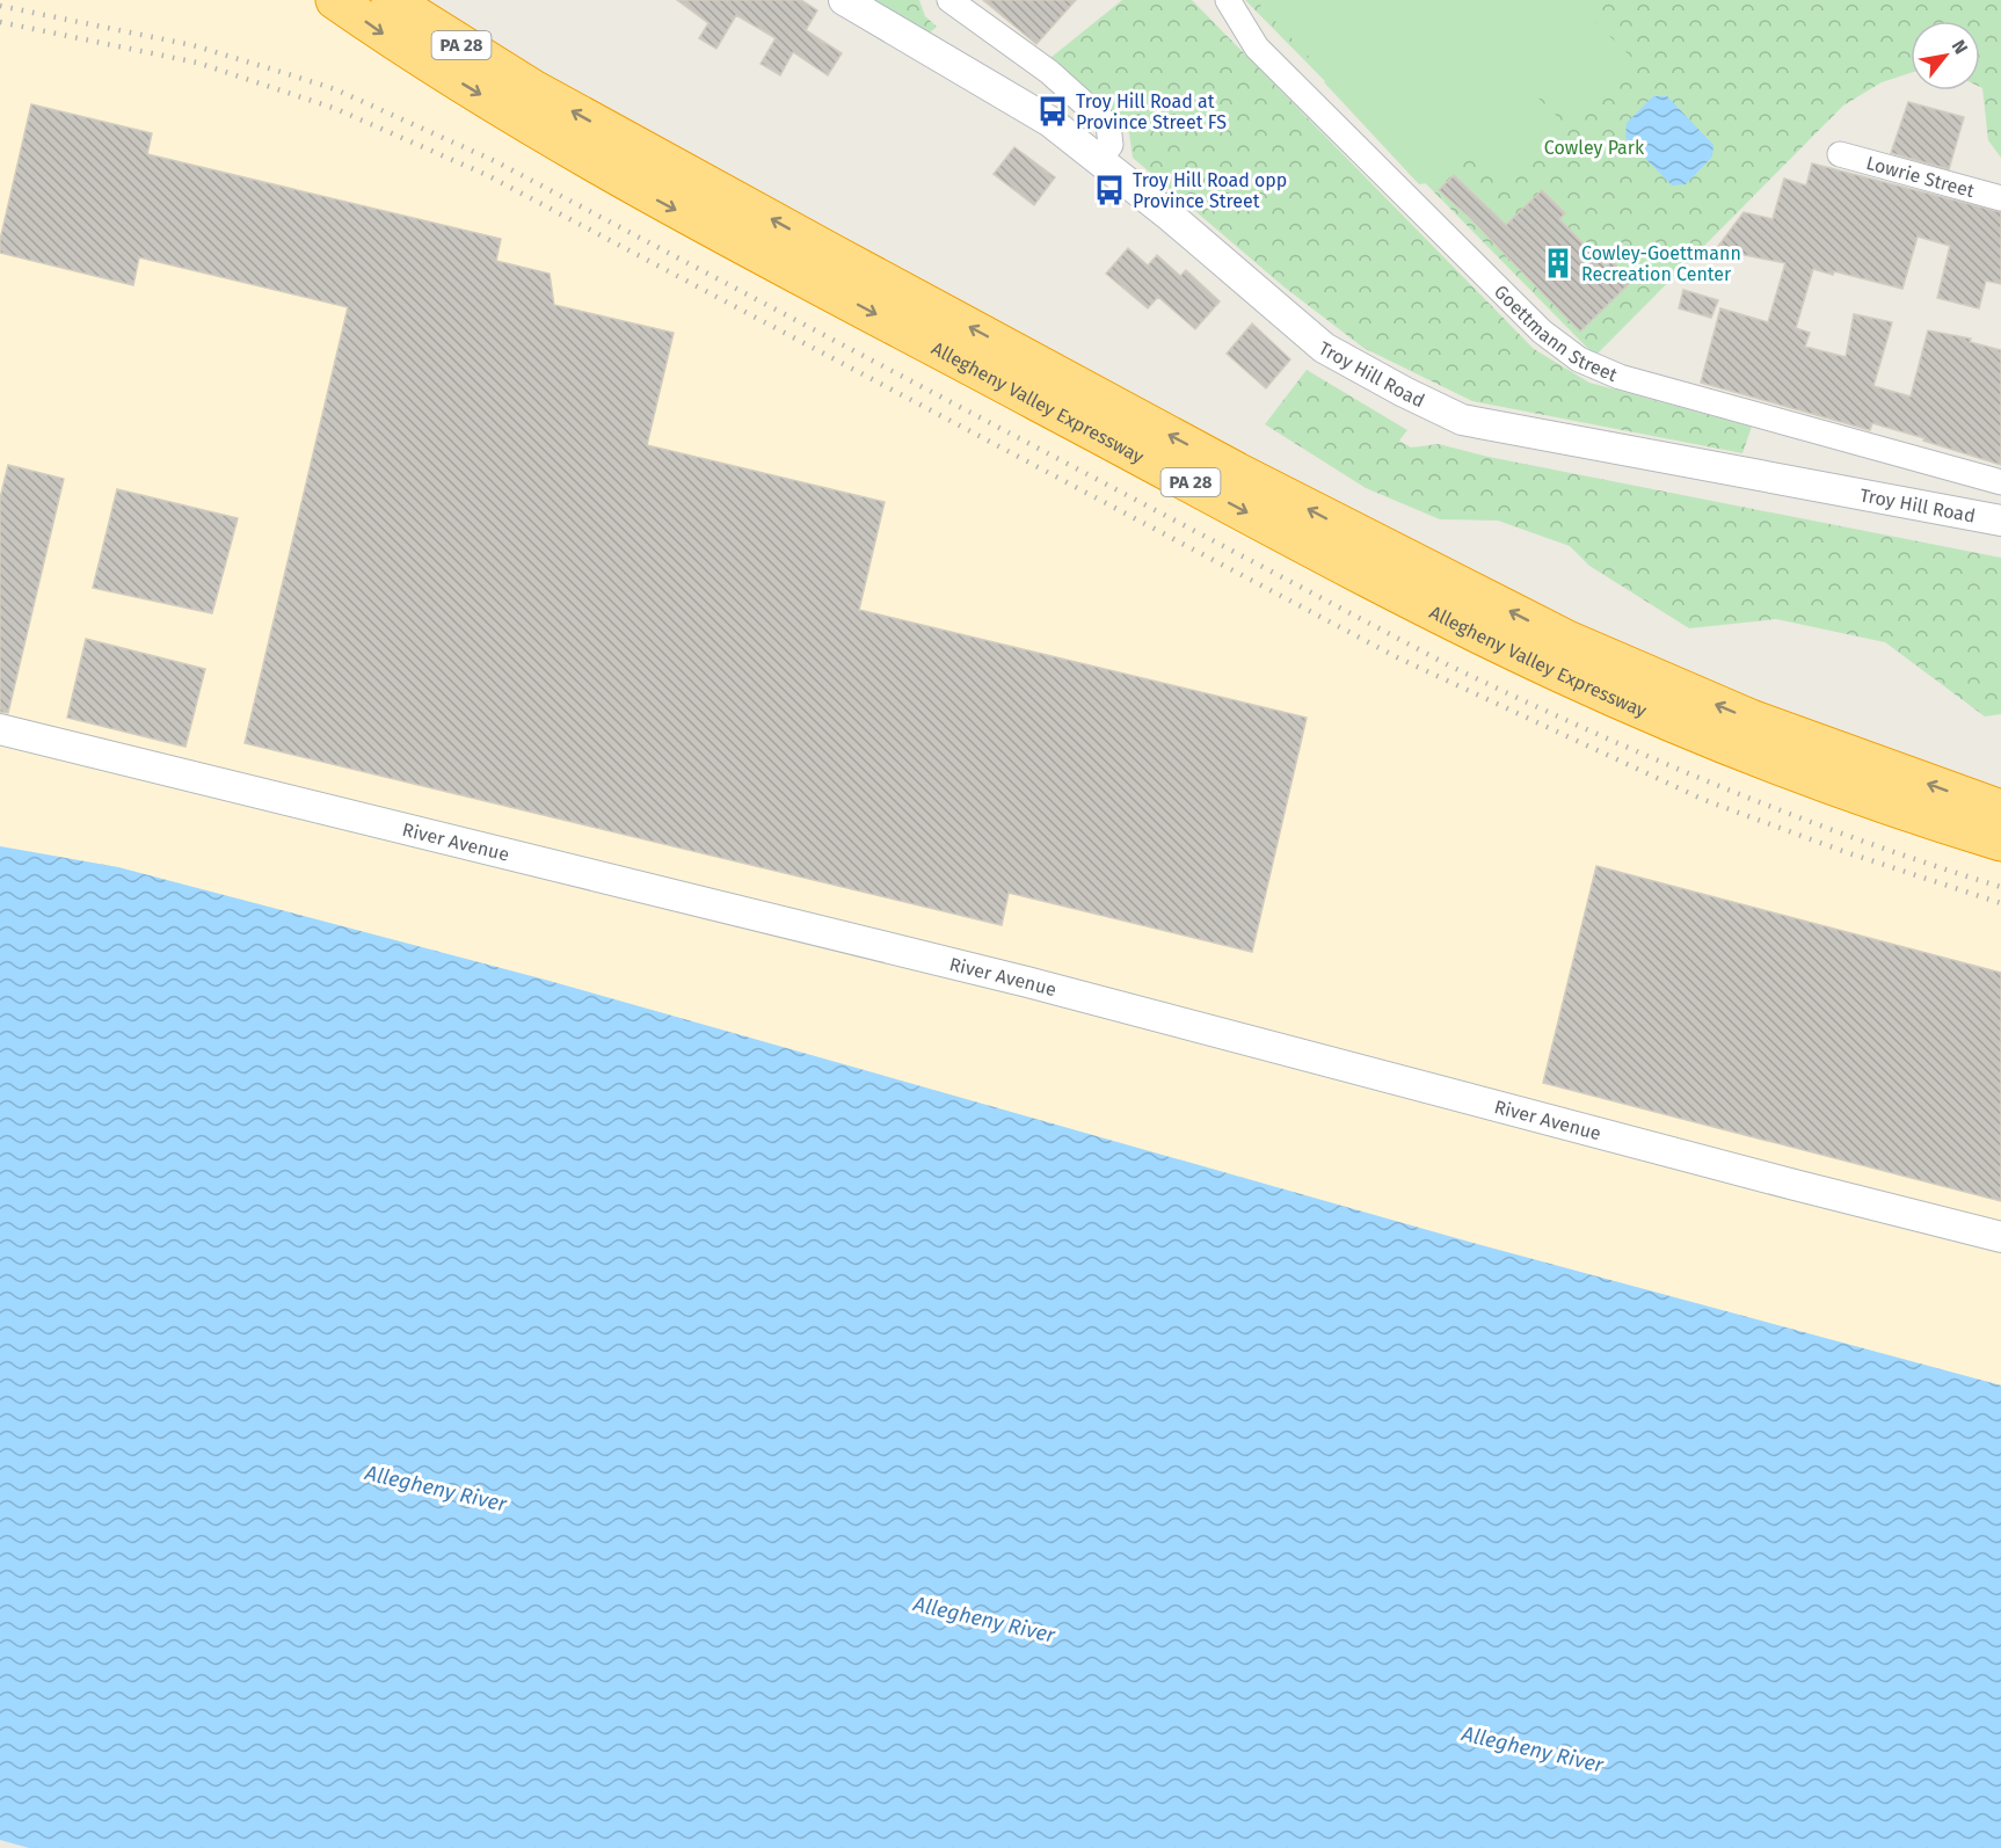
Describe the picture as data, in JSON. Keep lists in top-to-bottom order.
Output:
{
  "streets": {
    "highway": ["PA 28", "Allegheny Valley Expressway"],
    "street": [
      "Lowrie Street",
      "Goettmann Street",
      "Troy Hill Road",
      "River Avenue"
    ]
  },
  "water": ["Allegheny River"],
  "parks": ["Cowley Park"],
  "places": {
    "bus stop": ["Troy Hill Road at Province Street FS", "Troy Hill Road opp Province Street"],
    "building": ["Cowley-Goettmann Recreation Center"]
  },
  "north": "top right"
}
